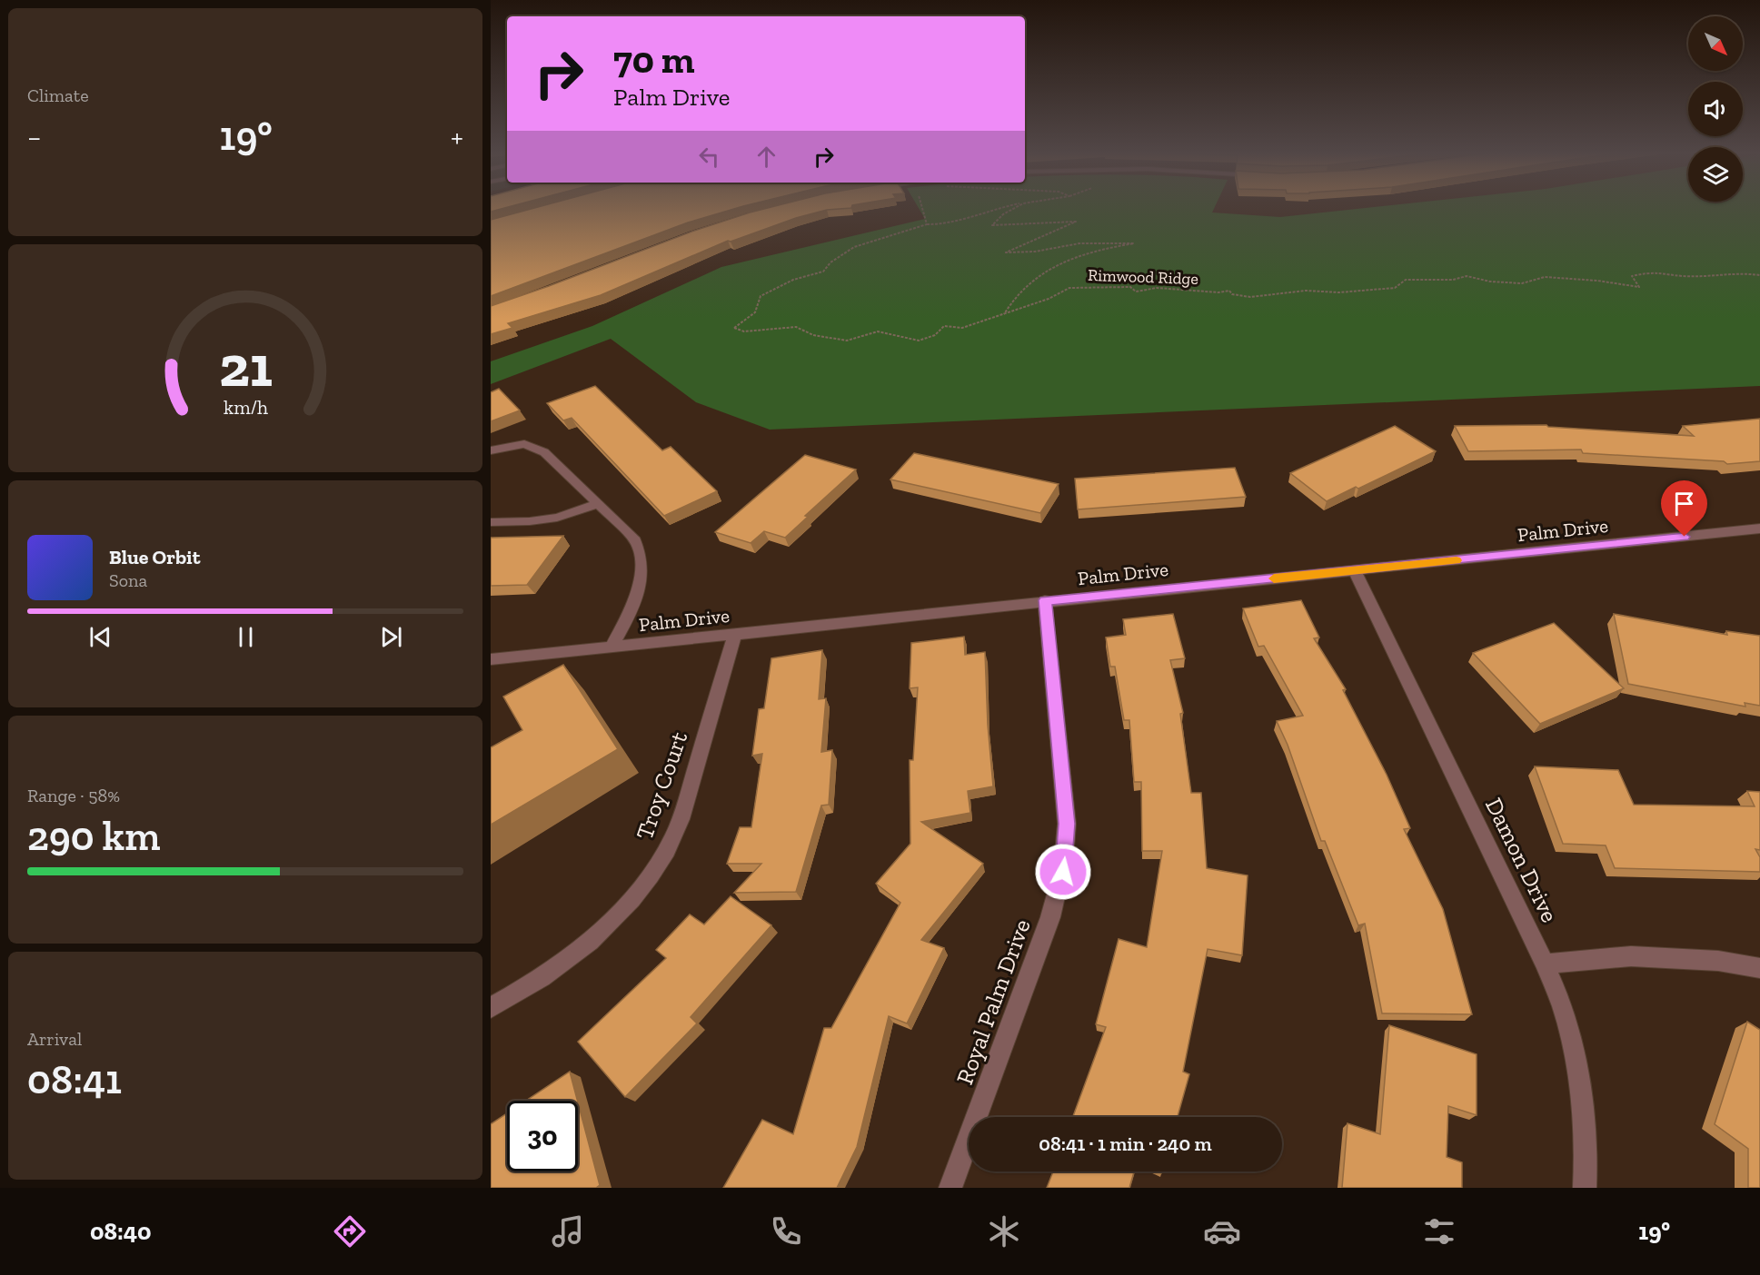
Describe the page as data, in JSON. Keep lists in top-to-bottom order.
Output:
{
  "streets": {
    "street": [
      "Palm Drive",
      "Troy Court",
      "Damon Drive",
      "Royal Palm Drive"
    ],
    "path": ["Rimwood Ridge"]
  },
  "crossings": [
    ["Palm Drive", "Troy Court"],
    ["Palm Drive", "Damon Drive"],
    ["Palm Drive", "Royal Palm Drive"]
  ],
  "north": "bottom right",
  "page": {
    "tile": [
      "Climate",
      ["Range · 58%", "290 km"],
      ["Arrival", "08:41"]
    ],
    "turn": ["70 m", "Palm Drive"],
    "heat": ["−", "19°", "+"],
    "song": ["Blue Orbit", "Sona"],
    "limit": "30",
    "trip": "08:41 · 1 min · 240 m",
    "tabs": ["08:40", "19°"],
    "gauge": ["21", "km/h"]
  }
}
